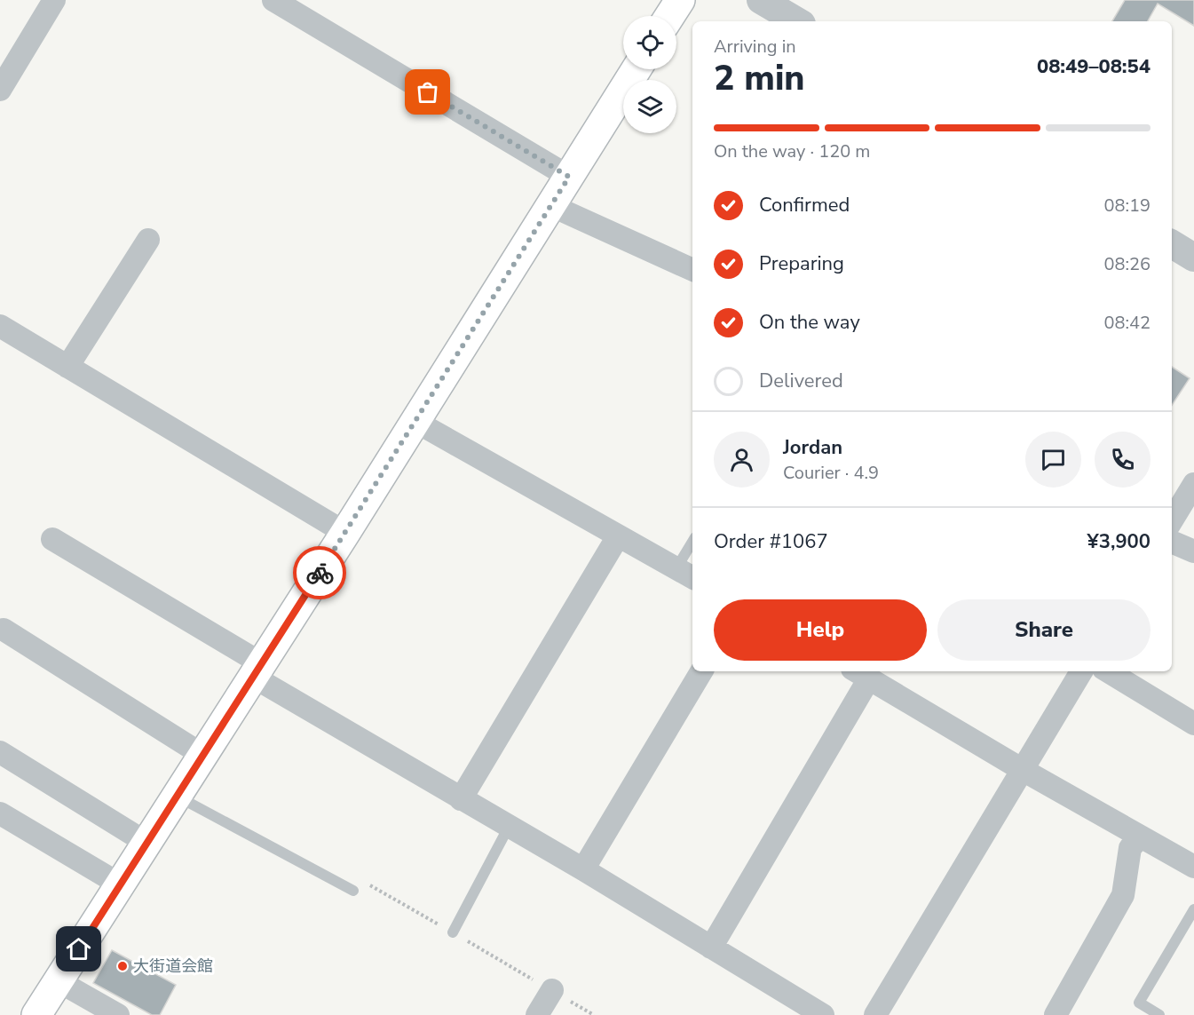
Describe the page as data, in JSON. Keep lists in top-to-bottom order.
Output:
{
  "places": ["大街道会館"],
  "page": {
    "heading": ["2 min", "Arriving in", "08:49–08:54"],
    "panel": [
      "Jordan",
      "Courier · 4.9",
      "Order #1067",
      "¥3,900"
    ],
    "bar": "On the way · 120 m",
    "list": [
      ["Confirmed", "08:19"],
      ["Preparing", "08:26"],
      ["On the way", "08:42"],
      "Delivered"
    ],
    "buttons": ["Help", "Share"]
  }
}
